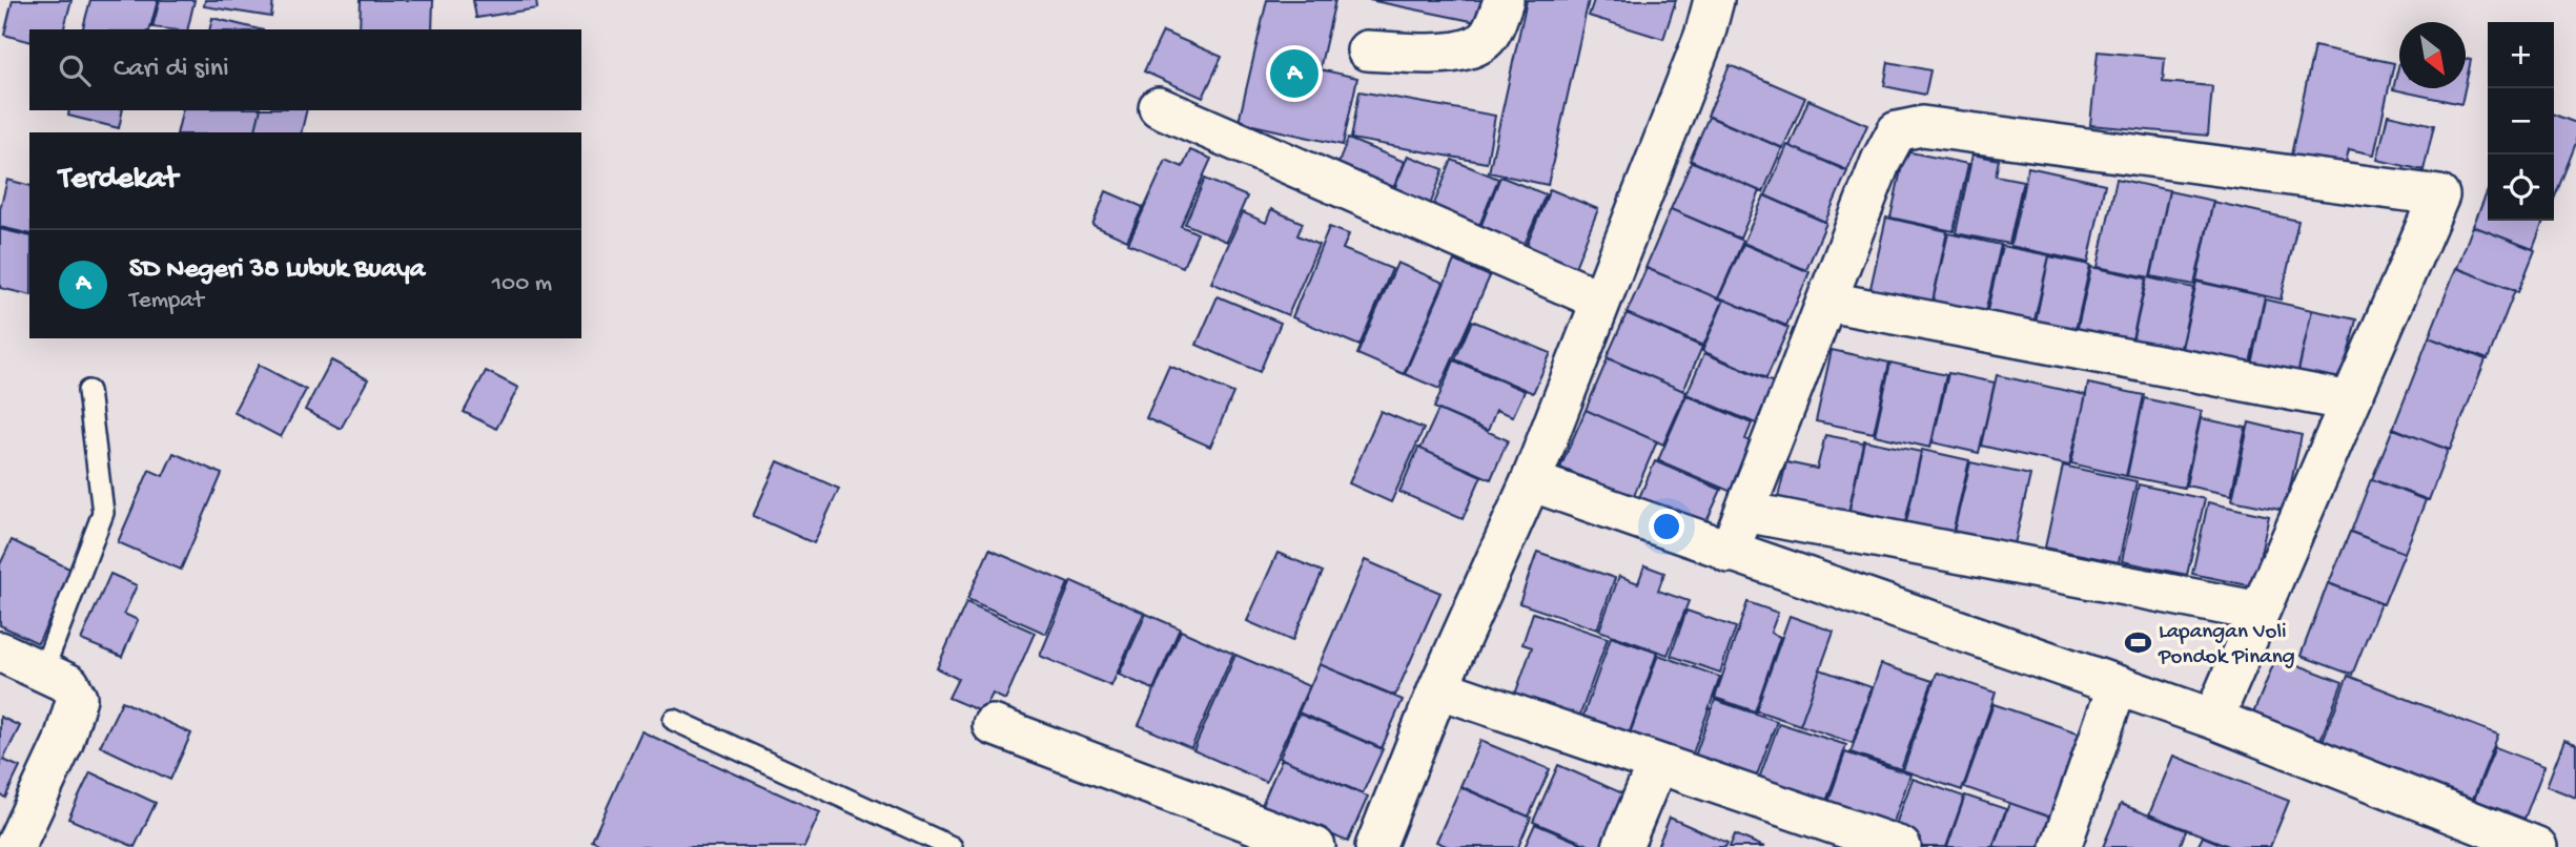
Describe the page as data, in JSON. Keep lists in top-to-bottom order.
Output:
{
  "places": {
    "sports": ["Lapangan Voli Pondok Pinang"]
  },
  "north": "bottom right",
  "page": {
    "map_buttons": ["+", "−"],
    "search": "Cari di sini",
    "pins": "A",
    "heading": "Terdekat",
    "list": [
      {
        "mark": "A",
        "name": "SD Negeri 38 Lubuk Buaya",
        "note": "Tempat",
        "value": "100 m"
      }
    ]
  }
}
